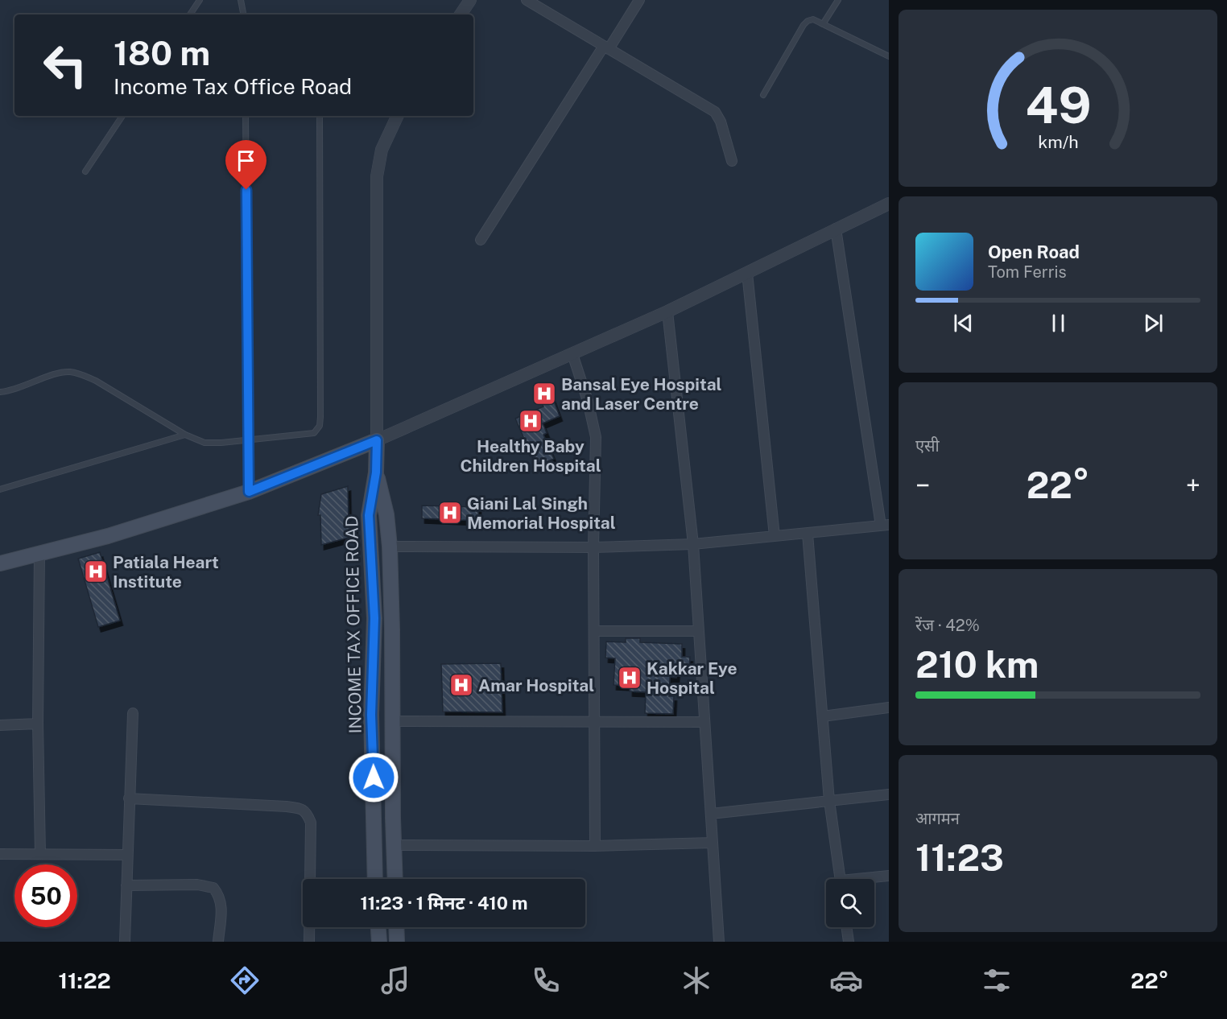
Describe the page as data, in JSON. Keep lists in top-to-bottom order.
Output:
{
  "streets": {
    "main road": ["INCOME TAX OFFICE ROAD"]
  },
  "places": {
    "hospital": [
      "Bansal Eye Hospital and Laser Centre",
      "Healthy Baby Children Hospital",
      "Giani Lal Singh Memorial Hospital",
      "Patiala Heart Institute",
      "Kakkar Eye Hospital",
      "Amar Hospital"
    ]
  },
  "page": {
    "turn": ["180 m", "Income Tax Office Road"],
    "song": ["Open Road", "Tom Ferris"],
    "tile": [
      "एसी",
      ["रेंज · 42%", "210 km"],
      ["आगमन", "11:23"]
    ],
    "heat": ["−", "22°", "+"],
    "limit": "50",
    "trip": "11:23 · 1 मिनट · 410 m",
    "tabs": ["11:22", "22°"],
    "gauge": ["49", "km/h"]
  }
}
